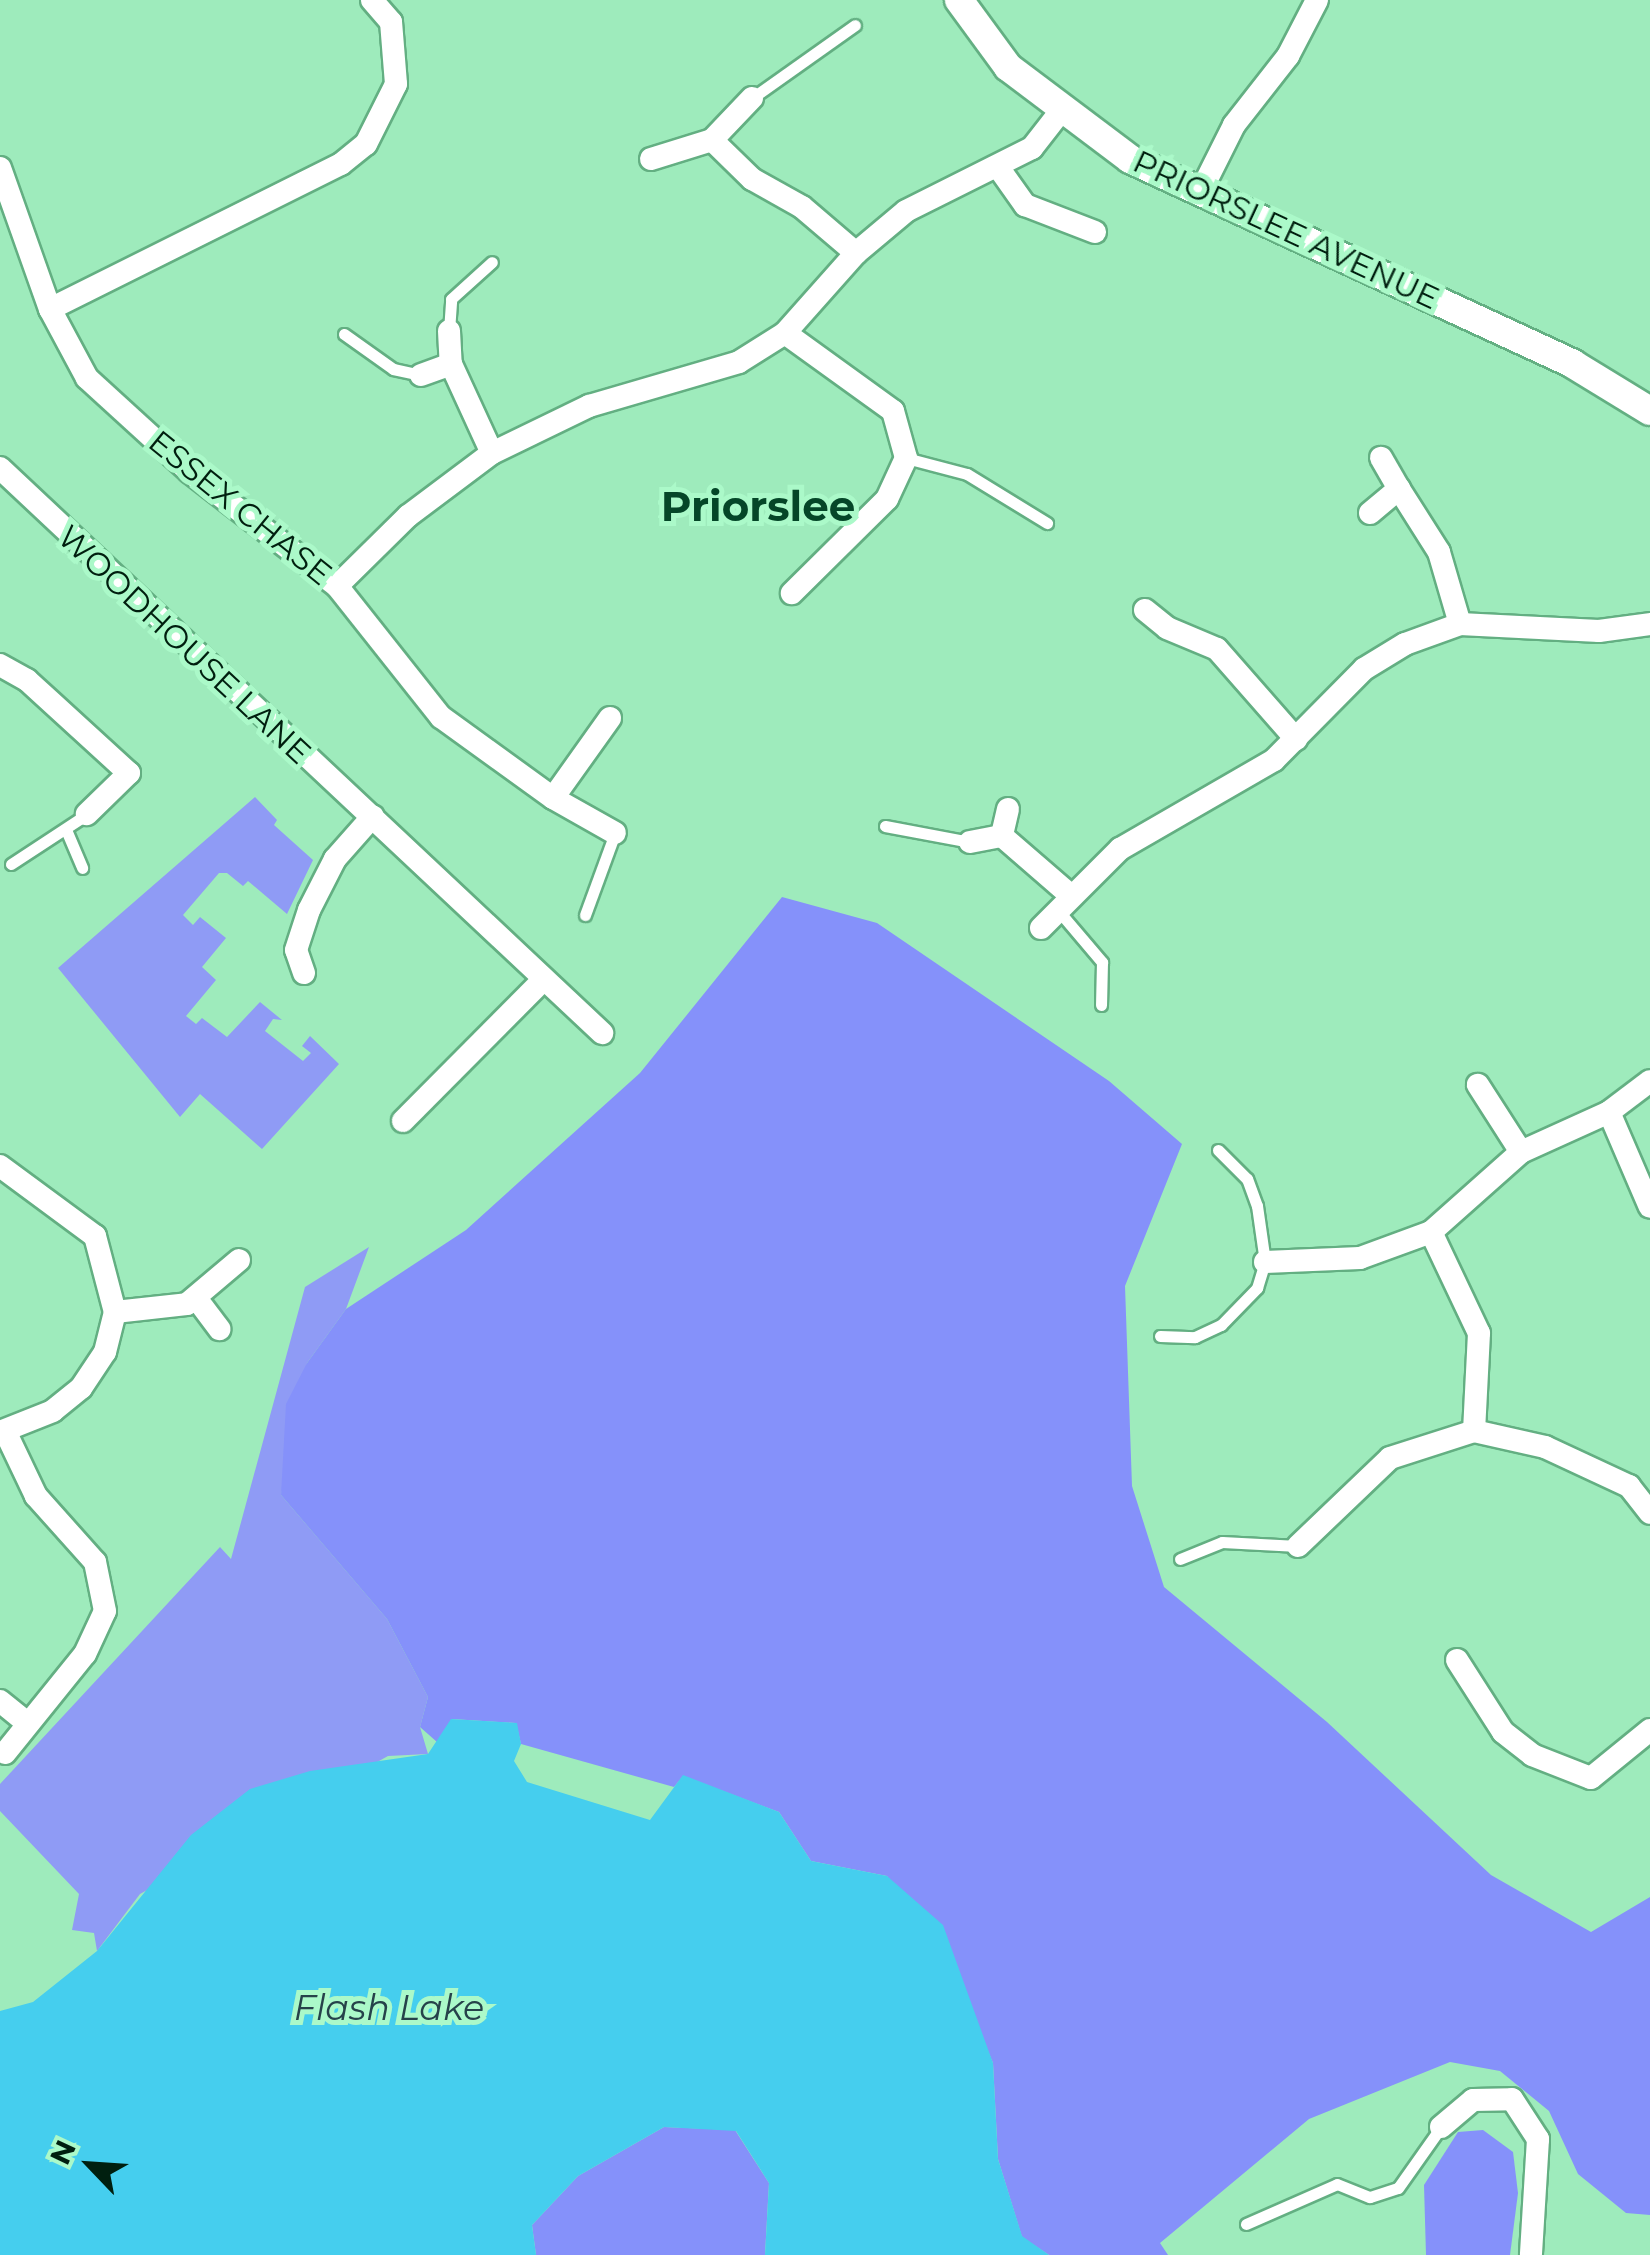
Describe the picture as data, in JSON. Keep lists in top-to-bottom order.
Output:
{
  "streets": {
    "street": ["PRIORSLEE AVENUE", "ESSEX CHASE", "WOODHOUSE LANE"]
  },
  "districts": ["Priorslee"],
  "water": ["Flash Lake"],
  "north": "top left"
}
